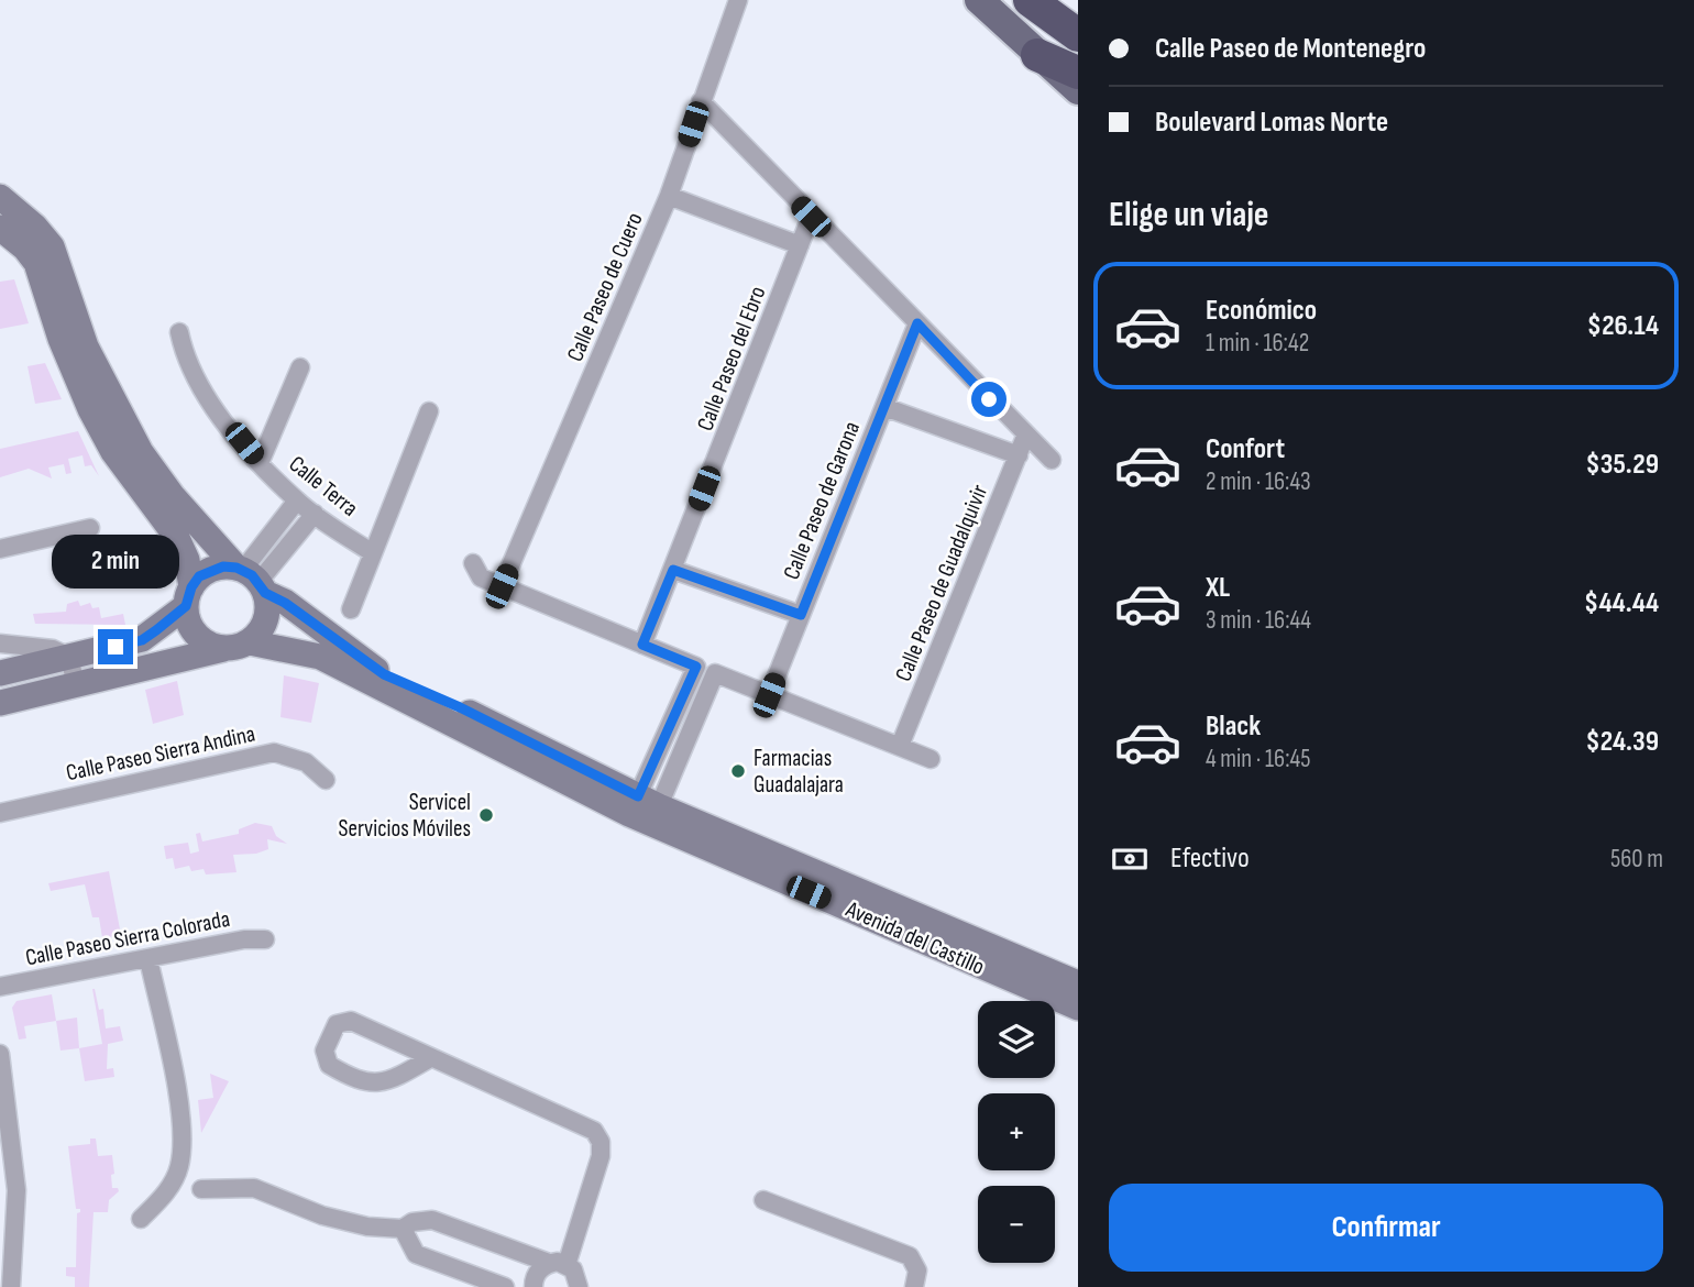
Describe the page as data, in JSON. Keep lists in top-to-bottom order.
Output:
{
  "streets": {
    "main road": ["Avenida del Castillo"],
    "street": [
      "Calle Paseo de Cuero",
      "Calle Paseo del Ebro",
      "Calle Terra",
      "Calle Paseo de Garona",
      "Calle Paseo de Guadalquivir",
      "Calle Paseo Sierra Andina",
      "Calle Paseo Sierra Colorada"
    ]
  },
  "places": ["Farmacias Guadalajara", "Servicel Servicios Móviles"],
  "page": {
    "banner": ["Calle Paseo de Montenegro", "Boulevard Lomas Norte"],
    "heading": "Elige un viaje",
    "list": [
      {
        "name": "Económico",
        "note": "1 min · 16:42",
        "value": "$26.14"
      },
      {
        "name": "Confort",
        "note": "2 min · 16:43",
        "value": "$35.29"
      },
      {
        "name": "XL",
        "note": "3 min · 16:44",
        "value": "$44.44"
      },
      {
        "name": "Black",
        "note": "4 min · 16:45",
        "value": "$24.39"
      }
    ],
    "bubble": "2 min",
    "pay": ["Efectivo", "560 m"],
    "map_buttons": ["+", "−"],
    "buttons": "Confirmar"
  }
}
